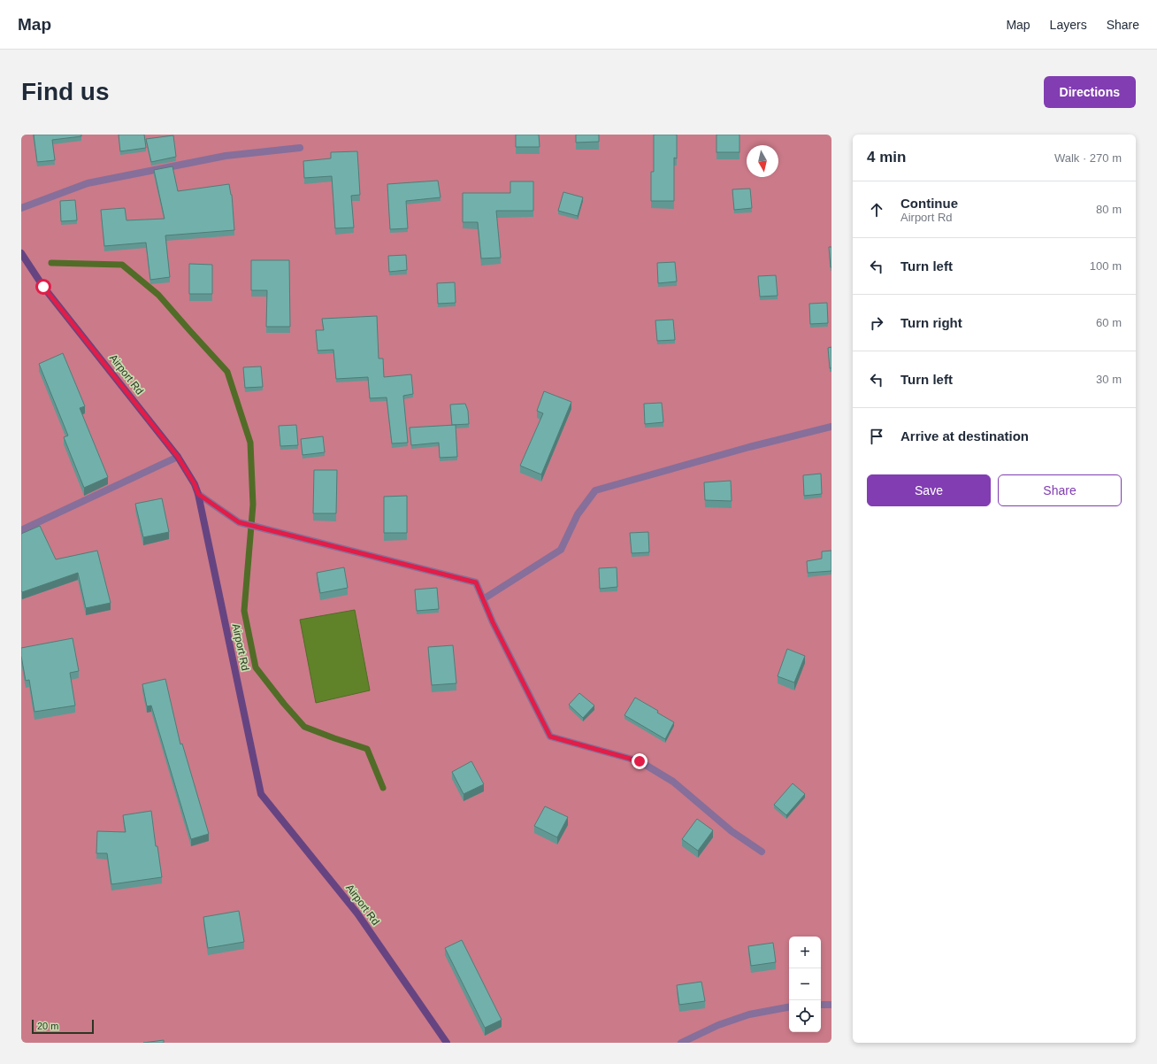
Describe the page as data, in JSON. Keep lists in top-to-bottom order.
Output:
{
  "streets": {
    "main road": ["Airport Rd"]
  },
  "scale_bar": "20 m",
  "north": "bottom",
  "page": {
    "header": "Map",
    "nav": ["Map", "Layers", "Share"],
    "buttons": [
      "Directions",
      ["Save", "Share"]
    ],
    "title": "Find us",
    "heading": ["4 min", "Walk · 270 m"],
    "list": [
      ["Continue", "Airport Rd", "80 m"],
      ["Turn left", "100 m"],
      ["Turn right", "60 m"],
      ["Turn left", "30 m"],
      "Arrive at destination"
    ],
    "map_buttons": ["+", "−"],
    "scale": "20 m"
  }
}
